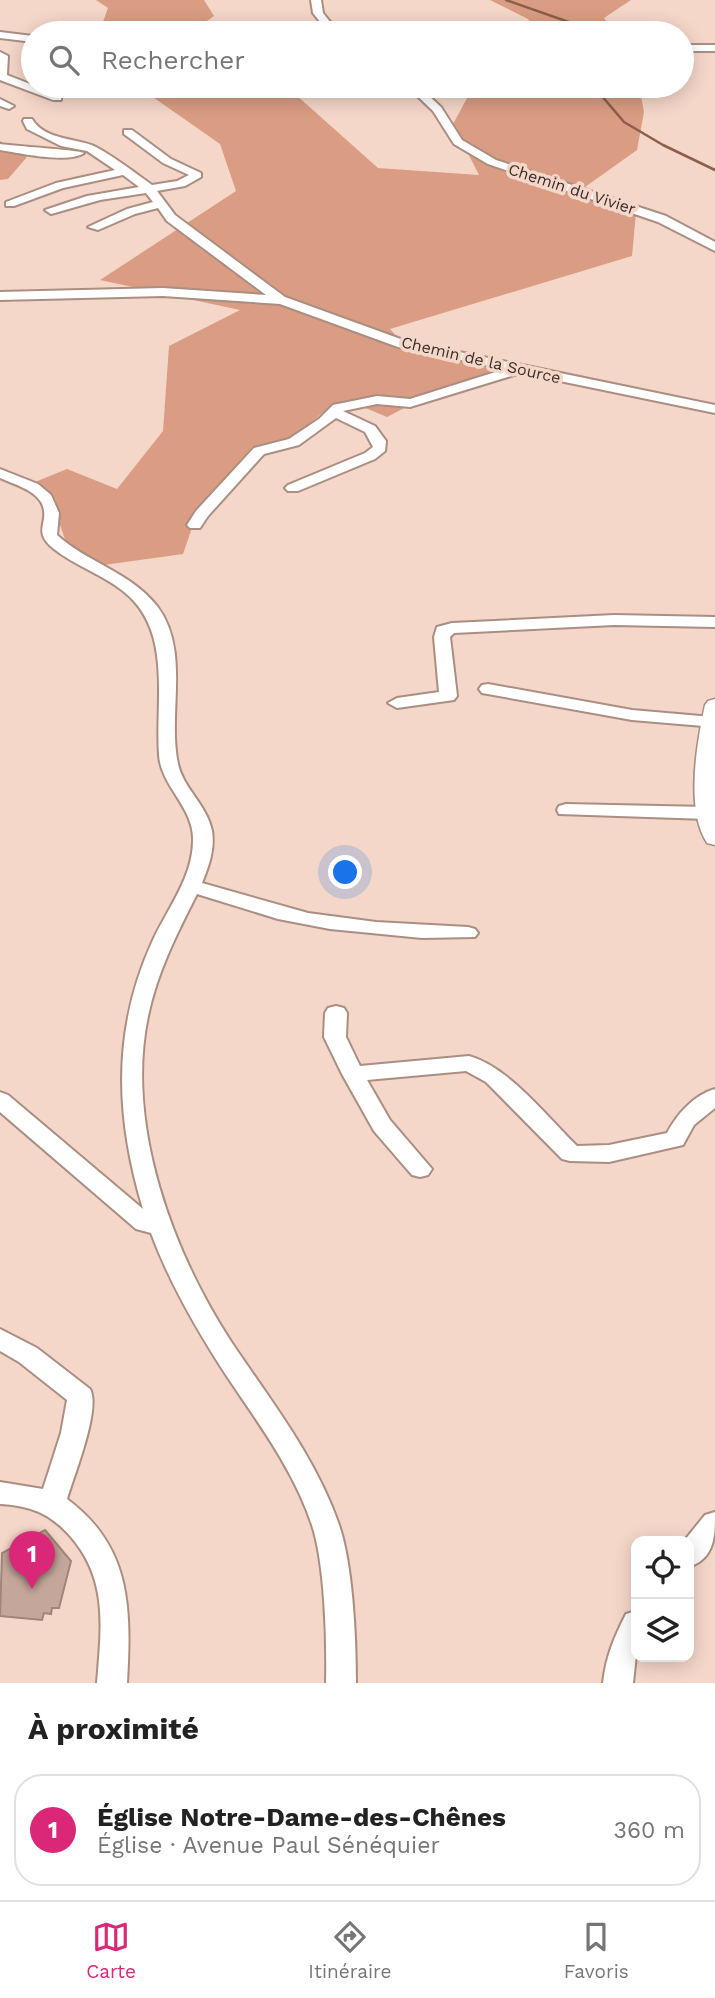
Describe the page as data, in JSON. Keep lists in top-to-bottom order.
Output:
{
  "streets": {
    "street": ["Chemin du Vivier", "Chemin de la Source"]
  },
  "page": {
    "search": "Rechercher",
    "pins": "1",
    "heading": "À proximité",
    "list": [
      {
        "mark": "1",
        "name": "Église Notre-Dame-des-Chênes",
        "note": "Église · Avenue Paul Sénéquier",
        "value": "360 m"
      }
    ],
    "nav": ["Carte", "Itinéraire", "Favoris"]
  }
}
